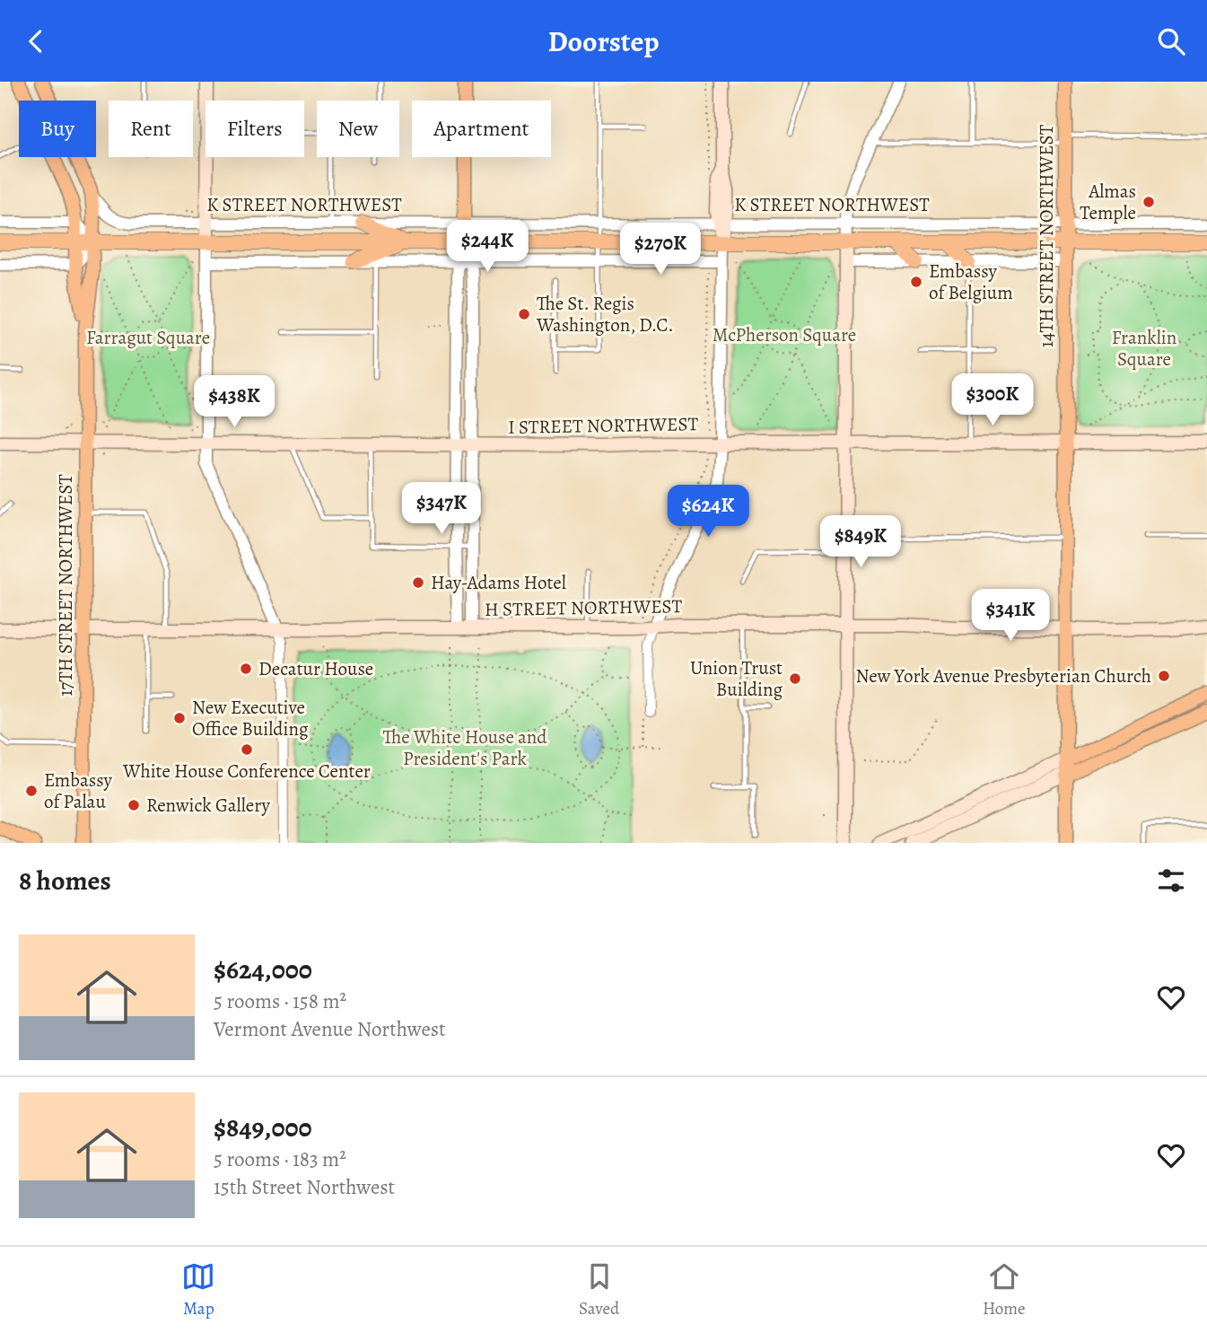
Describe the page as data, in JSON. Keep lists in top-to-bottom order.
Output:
{
  "streets": {
    "highway": ["K STREET NORTHWEST"],
    "main road": [
      "14TH STREET NORTHWEST",
      "I STREET NORTHWEST",
      "17TH STREET NORTHWEST",
      "H STREET NORTHWEST"
    ]
  },
  "crossings": [
    ["K STREET NORTHWEST", "14TH STREET NORTHWEST"],
    ["K STREET NORTHWEST", "17TH STREET NORTHWEST"],
    ["14TH STREET NORTHWEST", "I STREET NORTHWEST"],
    ["14TH STREET NORTHWEST", "H STREET NORTHWEST"],
    ["I STREET NORTHWEST", "17TH STREET NORTHWEST"],
    ["17TH STREET NORTHWEST", "H STREET NORTHWEST"]
  ],
  "parks": [
    "McPherson Square",
    "Farragut Square",
    "Franklin Square",
    "The White House and President's Park"
  ],
  "places": [
    "Almas Temple",
    "Embassy of Belgium",
    "The St. Regis Washington, D.C.",
    "Hay-Adams Hotel",
    "Decatur House",
    "New York Avenue Presbyterian Church",
    "Union Trust Building",
    "New Executive Office Building",
    "White House Conference Center",
    "Embassy of Palau",
    "Renwick Gallery"
  ],
  "page": {
    "header": "Doorstep",
    "chip": [
      "Buy",
      "Rent",
      "Filters",
      "New",
      "Apartment"
    ],
    "price": [
      "$244K",
      "$270K",
      "$300K",
      "$438K",
      "$347K",
      "$624K",
      "$849K",
      "$341K"
    ],
    "heading": "8 homes",
    "list": [
      {
        "name": "$624,000",
        "note": "5 rooms · 158 m² · Vermont Avenue Northwest"
      },
      {
        "name": "$849,000",
        "note": "5 rooms · 183 m² · 15th Street Northwest"
      }
    ],
    "tabs": ["Map", "Saved", "Home"]
  }
}
